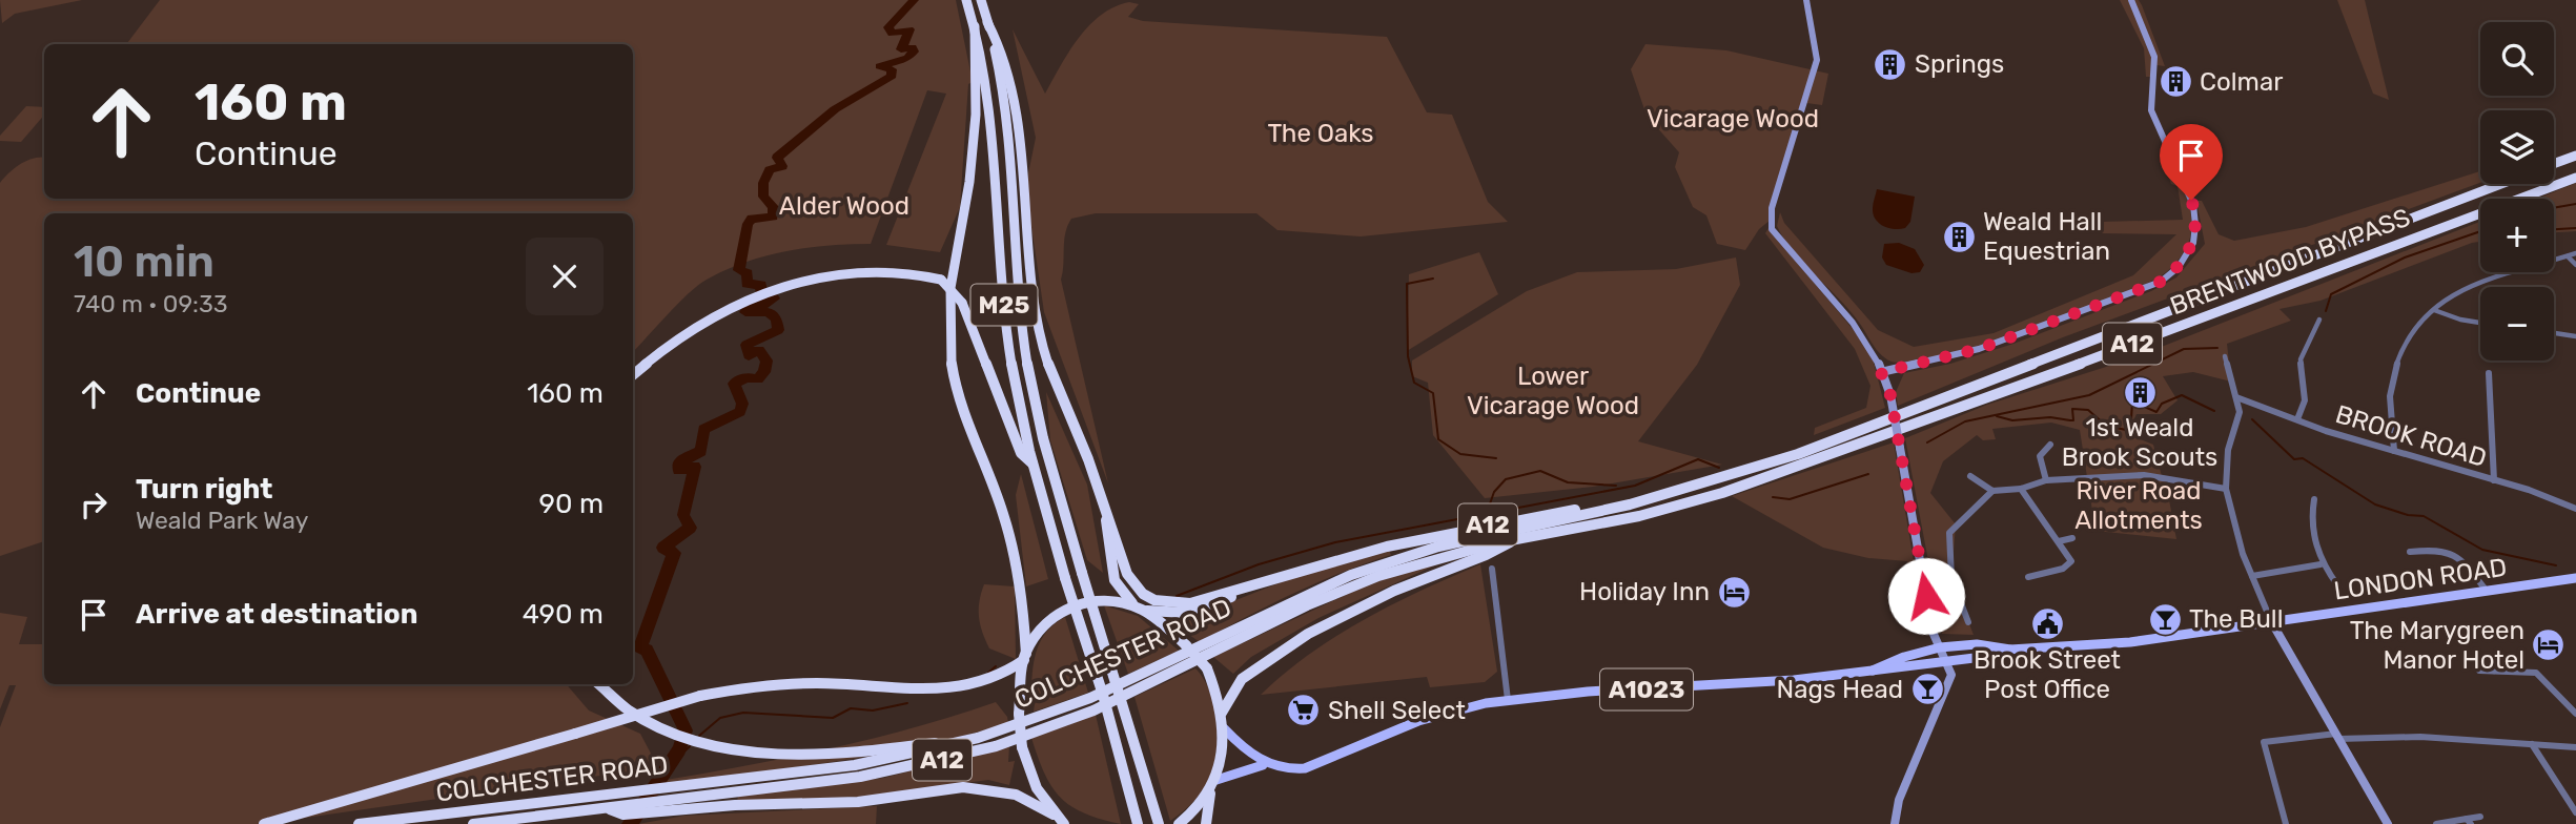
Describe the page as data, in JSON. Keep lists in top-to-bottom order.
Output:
{
  "streets": {
    "highway": [
      "BRENTWOOD BYPASS",
      "M25",
      "A12",
      "COLCHESTER ROAD"
    ],
    "main road": ["LONDON ROAD", "A1023"],
    "street": ["BROOK ROAD"]
  },
  "crossings": [
    ["BRENTWOOD BYPASS", "A12"],
    ["BRENTWOOD BYPASS", "COLCHESTER ROAD"],
    ["M25", "A12"],
    ["A12", "COLCHESTER ROAD"],
    ["LONDON ROAD", "A1023"]
  ],
  "parks": [
    "Vicarage Wood",
    "The Oaks",
    "Alder Wood",
    "Lower Vicarage Wood",
    "River Road Allotments"
  ],
  "places": {
    "building": [
      "Springs",
      "Colmar",
      "Weald Hall Equestrian",
      "1st Weald Brook Scouts"
    ],
    "hotel": ["Holiday Inn", "The Marygreen Manor Hotel"],
    "bar": ["The Bull", "Nags Head"],
    "public building": ["Brook Street Post Office"],
    "supermarket": ["Shell Select"]
  },
  "page": {
    "map_buttons": ["+", "−"],
    "turn": ["160 m", "Continue"],
    "heading": ["10 min", "740 m · 09:33"],
    "list": [
      {
        "name": "Continue",
        "value": "160 m"
      },
      {
        "name": "Turn right",
        "note": "Weald Park Way",
        "value": "90 m"
      },
      {
        "name": "Arrive at destination",
        "value": "490 m"
      }
    ]
  }
}
